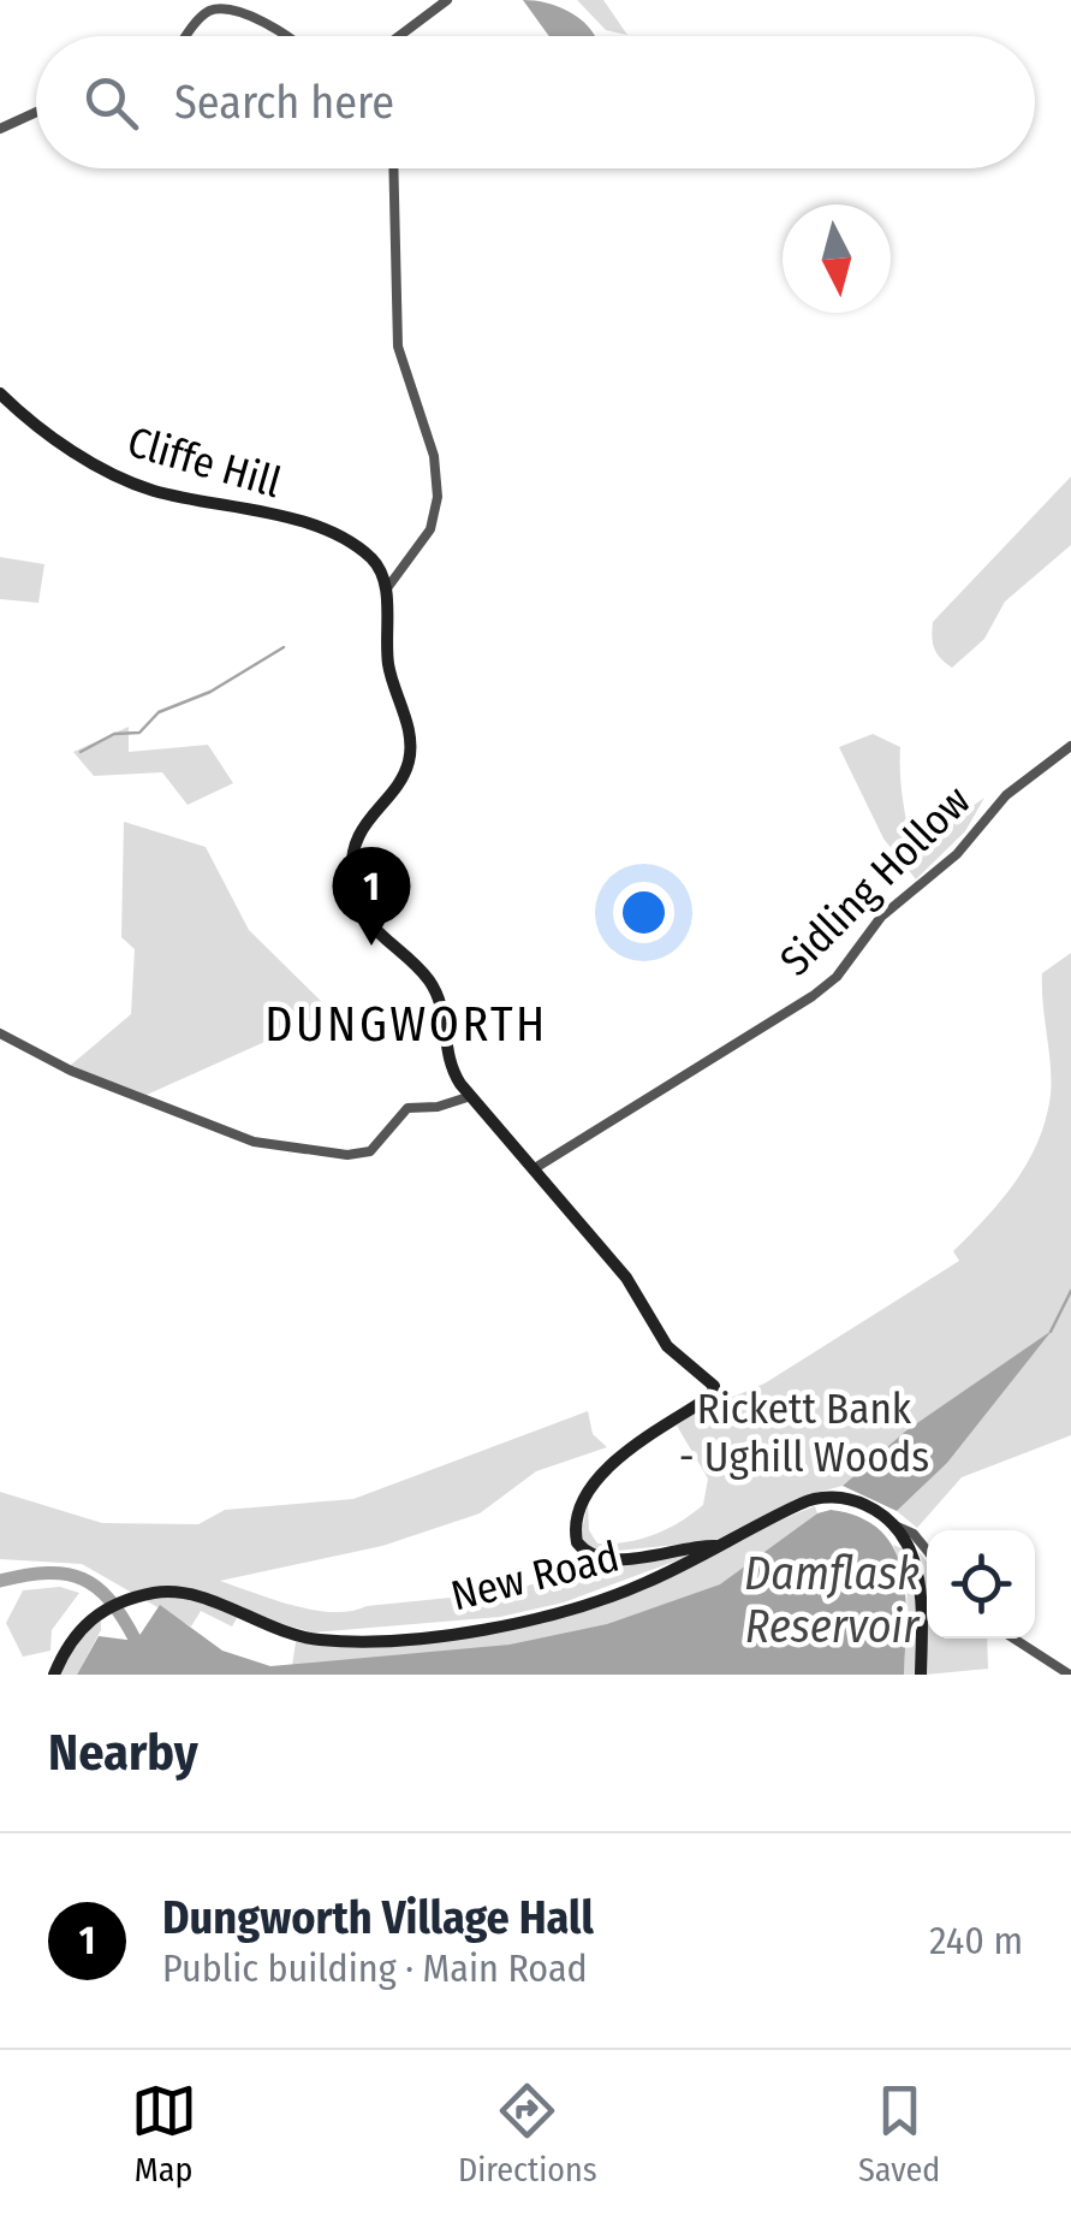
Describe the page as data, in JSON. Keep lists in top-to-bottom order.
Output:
{
  "streets": {
    "main road": ["Cliffe Hill", "New Road"],
    "street": ["Sidling Hollow"]
  },
  "districts": ["DUNGWORTH"],
  "water": ["Damflask Reservoir"],
  "parks": ["Rickett Bank - Ughill Woods"],
  "north": "bottom",
  "page": {
    "search": "Search here",
    "pins": "1",
    "heading": "Nearby",
    "list": [
      {
        "mark": "1",
        "name": "Dungworth Village Hall",
        "note": "Public building · Main Road",
        "value": "240 m"
      }
    ],
    "nav": ["Map", "Directions", "Saved"]
  }
}
